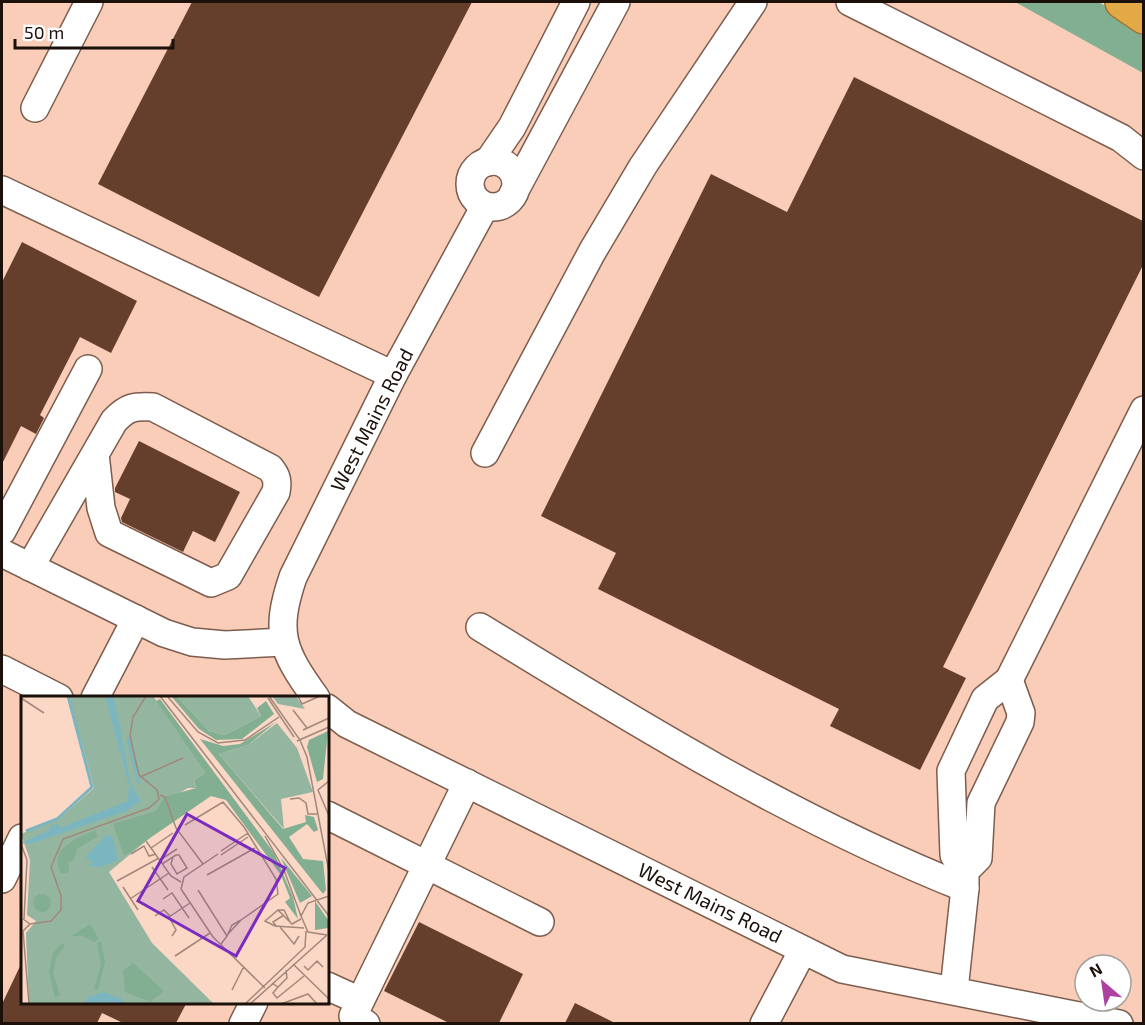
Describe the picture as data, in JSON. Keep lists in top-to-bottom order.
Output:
{
  "streets": {
    "street": ["West Mains Road"]
  },
  "scale_bar": "50 m",
  "north": "top left"
}
